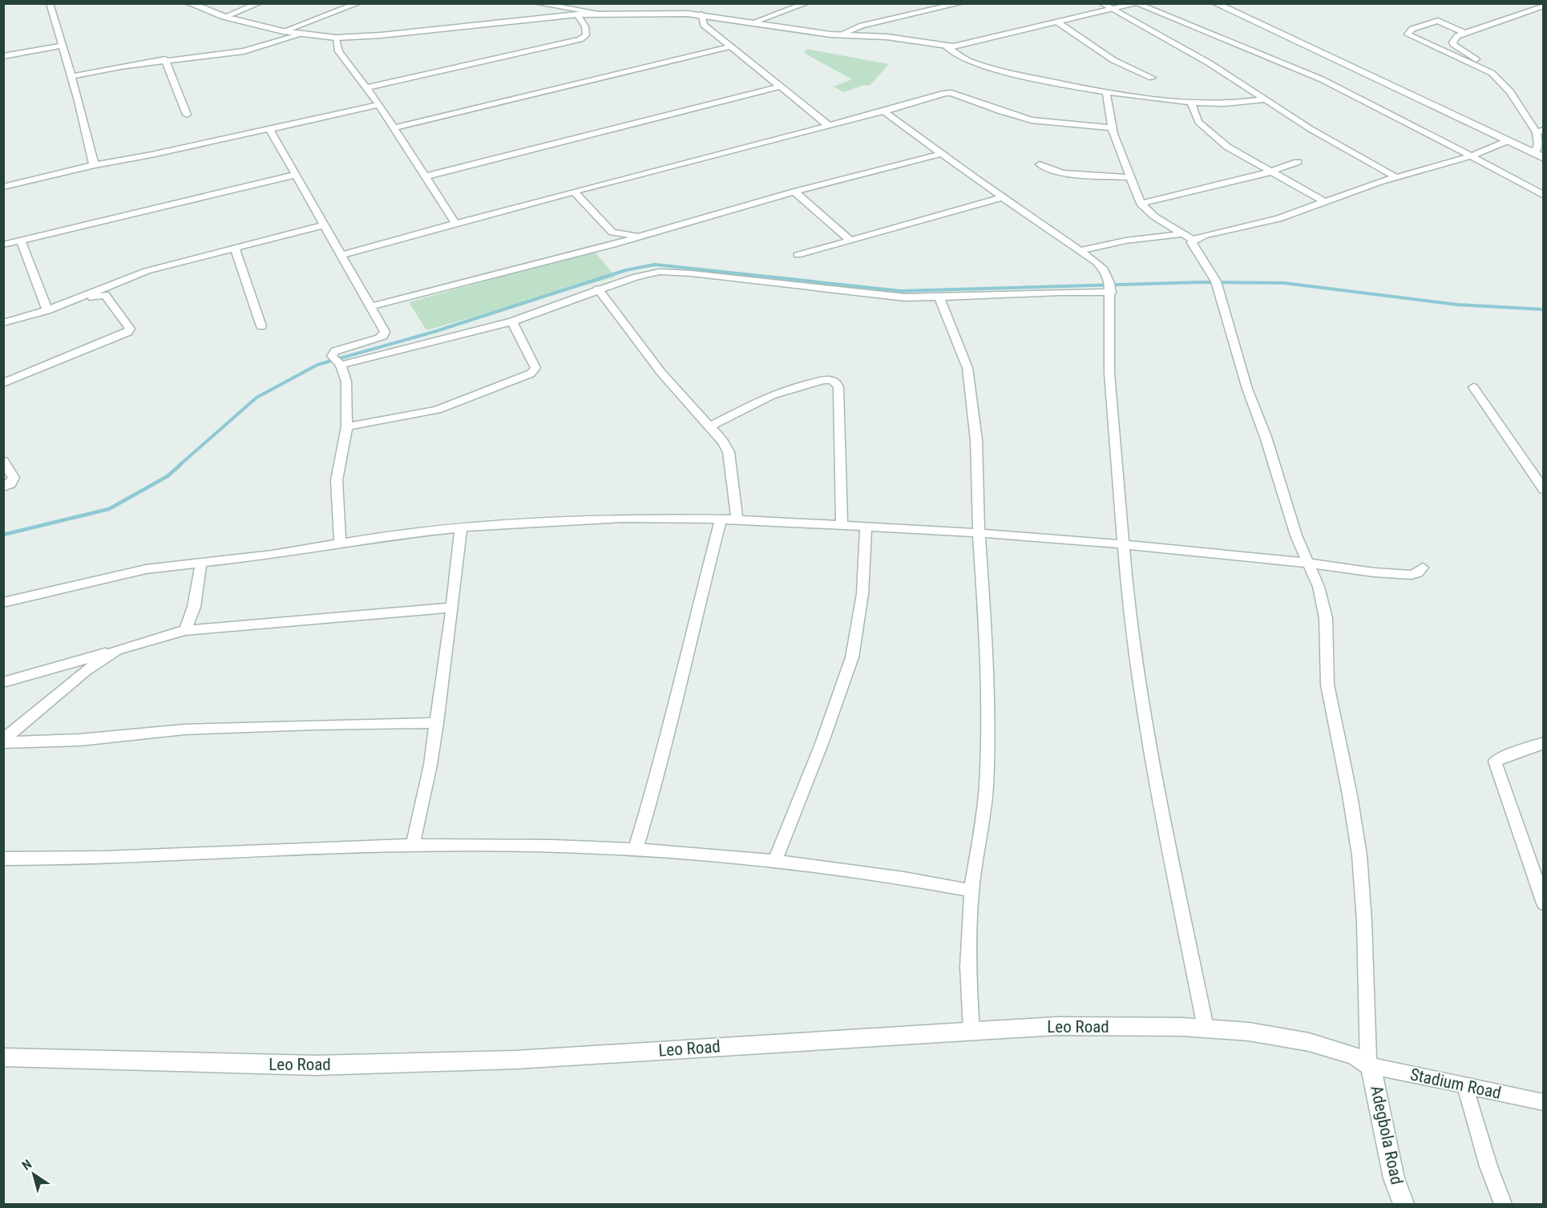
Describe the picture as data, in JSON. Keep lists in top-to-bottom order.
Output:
{
  "streets": {
    "street": ["Leo Road", "Stadium Road", "Adegbola Road"]
  },
  "crossings": [
    ["Leo Road", "Stadium Road"],
    ["Leo Road", "Adegbola Road"],
    ["Stadium Road", "Adegbola Road"]
  ],
  "north": "top left"
}
